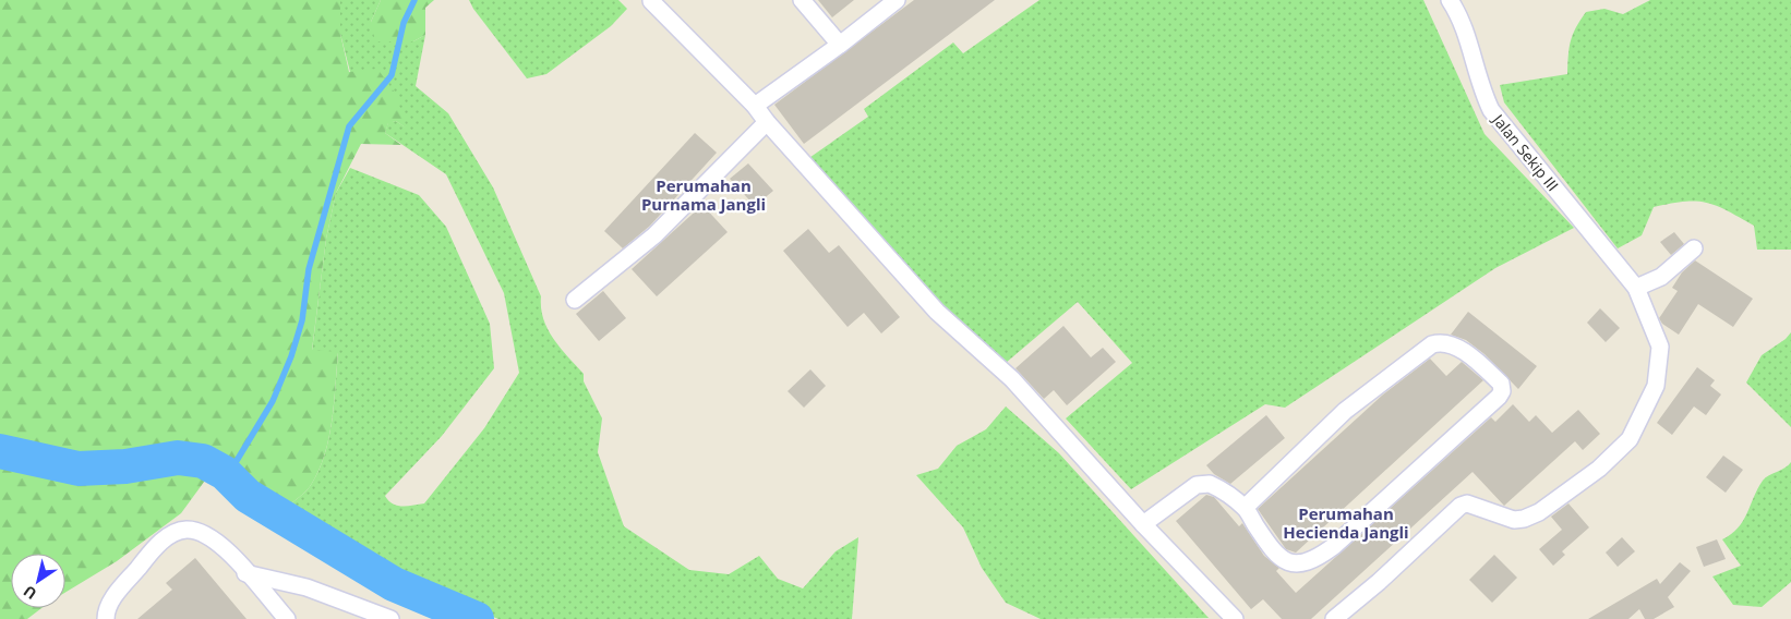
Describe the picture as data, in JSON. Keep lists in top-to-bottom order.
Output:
{
  "streets": {
    "street": ["Jalan Sekip III"]
  },
  "districts": ["Perumahan Purnama Jangli", "Perumahan Hecienda Jangli"],
  "north": "bottom left"
}
